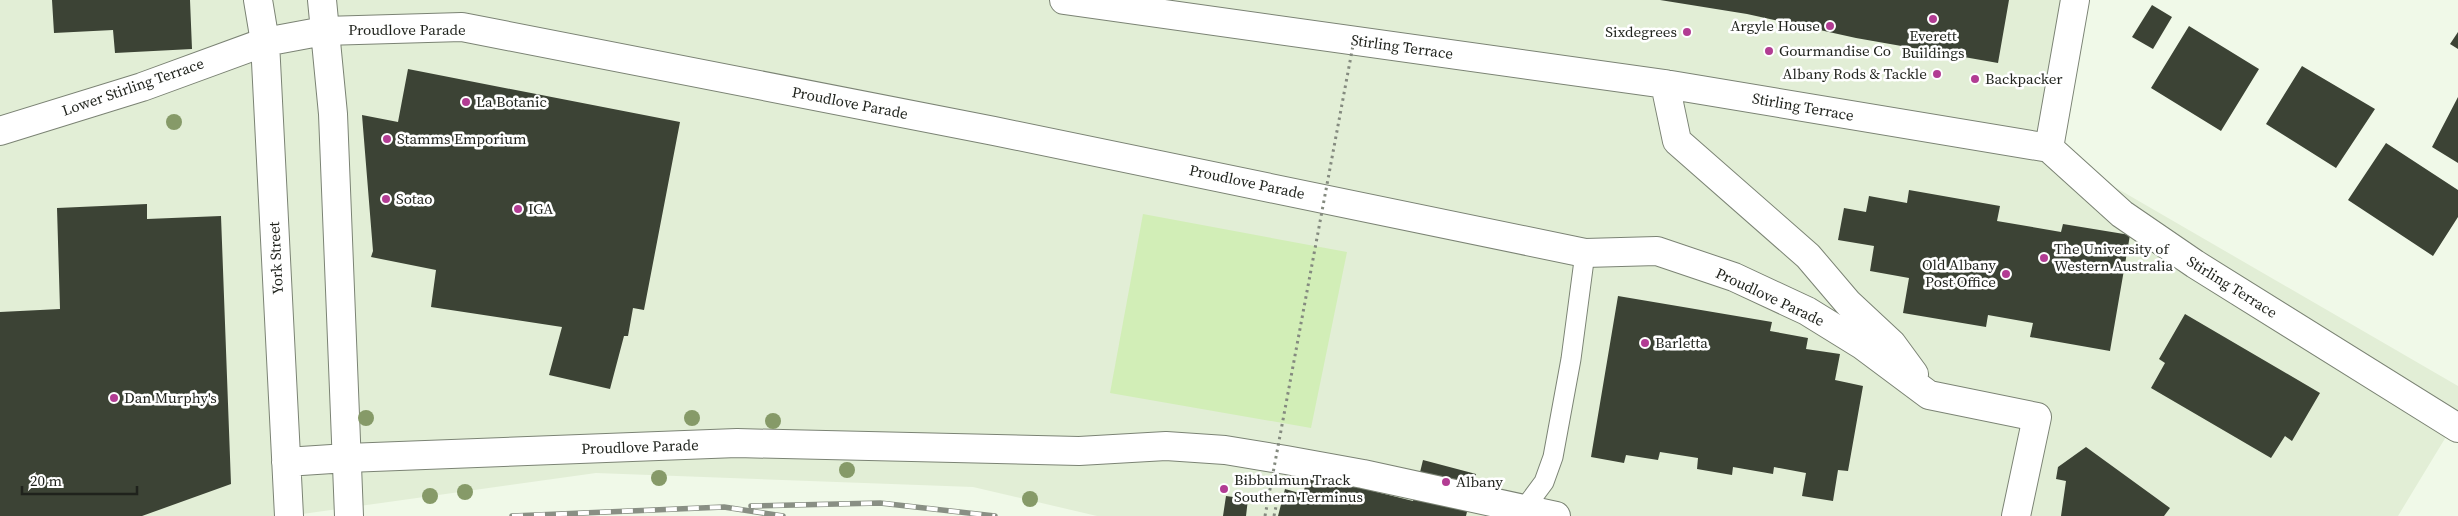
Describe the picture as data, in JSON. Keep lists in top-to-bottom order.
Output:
{
  "streets": {
    "street": [
      "Proudlove Parade",
      "Stirling Terrace",
      "Lower Stirling Terrace",
      "York Street"
    ]
  },
  "crossings": [
    ["Proudlove Parade", "Lower Stirling Terrace"],
    ["Proudlove Parade", "York Street"],
    ["Lower Stirling Terrace", "York Street"]
  ],
  "places": [
    "Everett Buildings",
    "Argyle House",
    "Sixdegrees",
    "Gourmandise Co",
    "Albany Rods & Tackle",
    "Backpacker",
    "La Botanic",
    "Stamms Emporium",
    "Sotao",
    "IGA",
    "The University of Western Australia",
    "Old Albany Post Office",
    "Barletta",
    "Dan Murphy's",
    "Albany",
    "Bibbulmun Track Southern Terminus"
  ],
  "scale_bar": "20 m"
}
